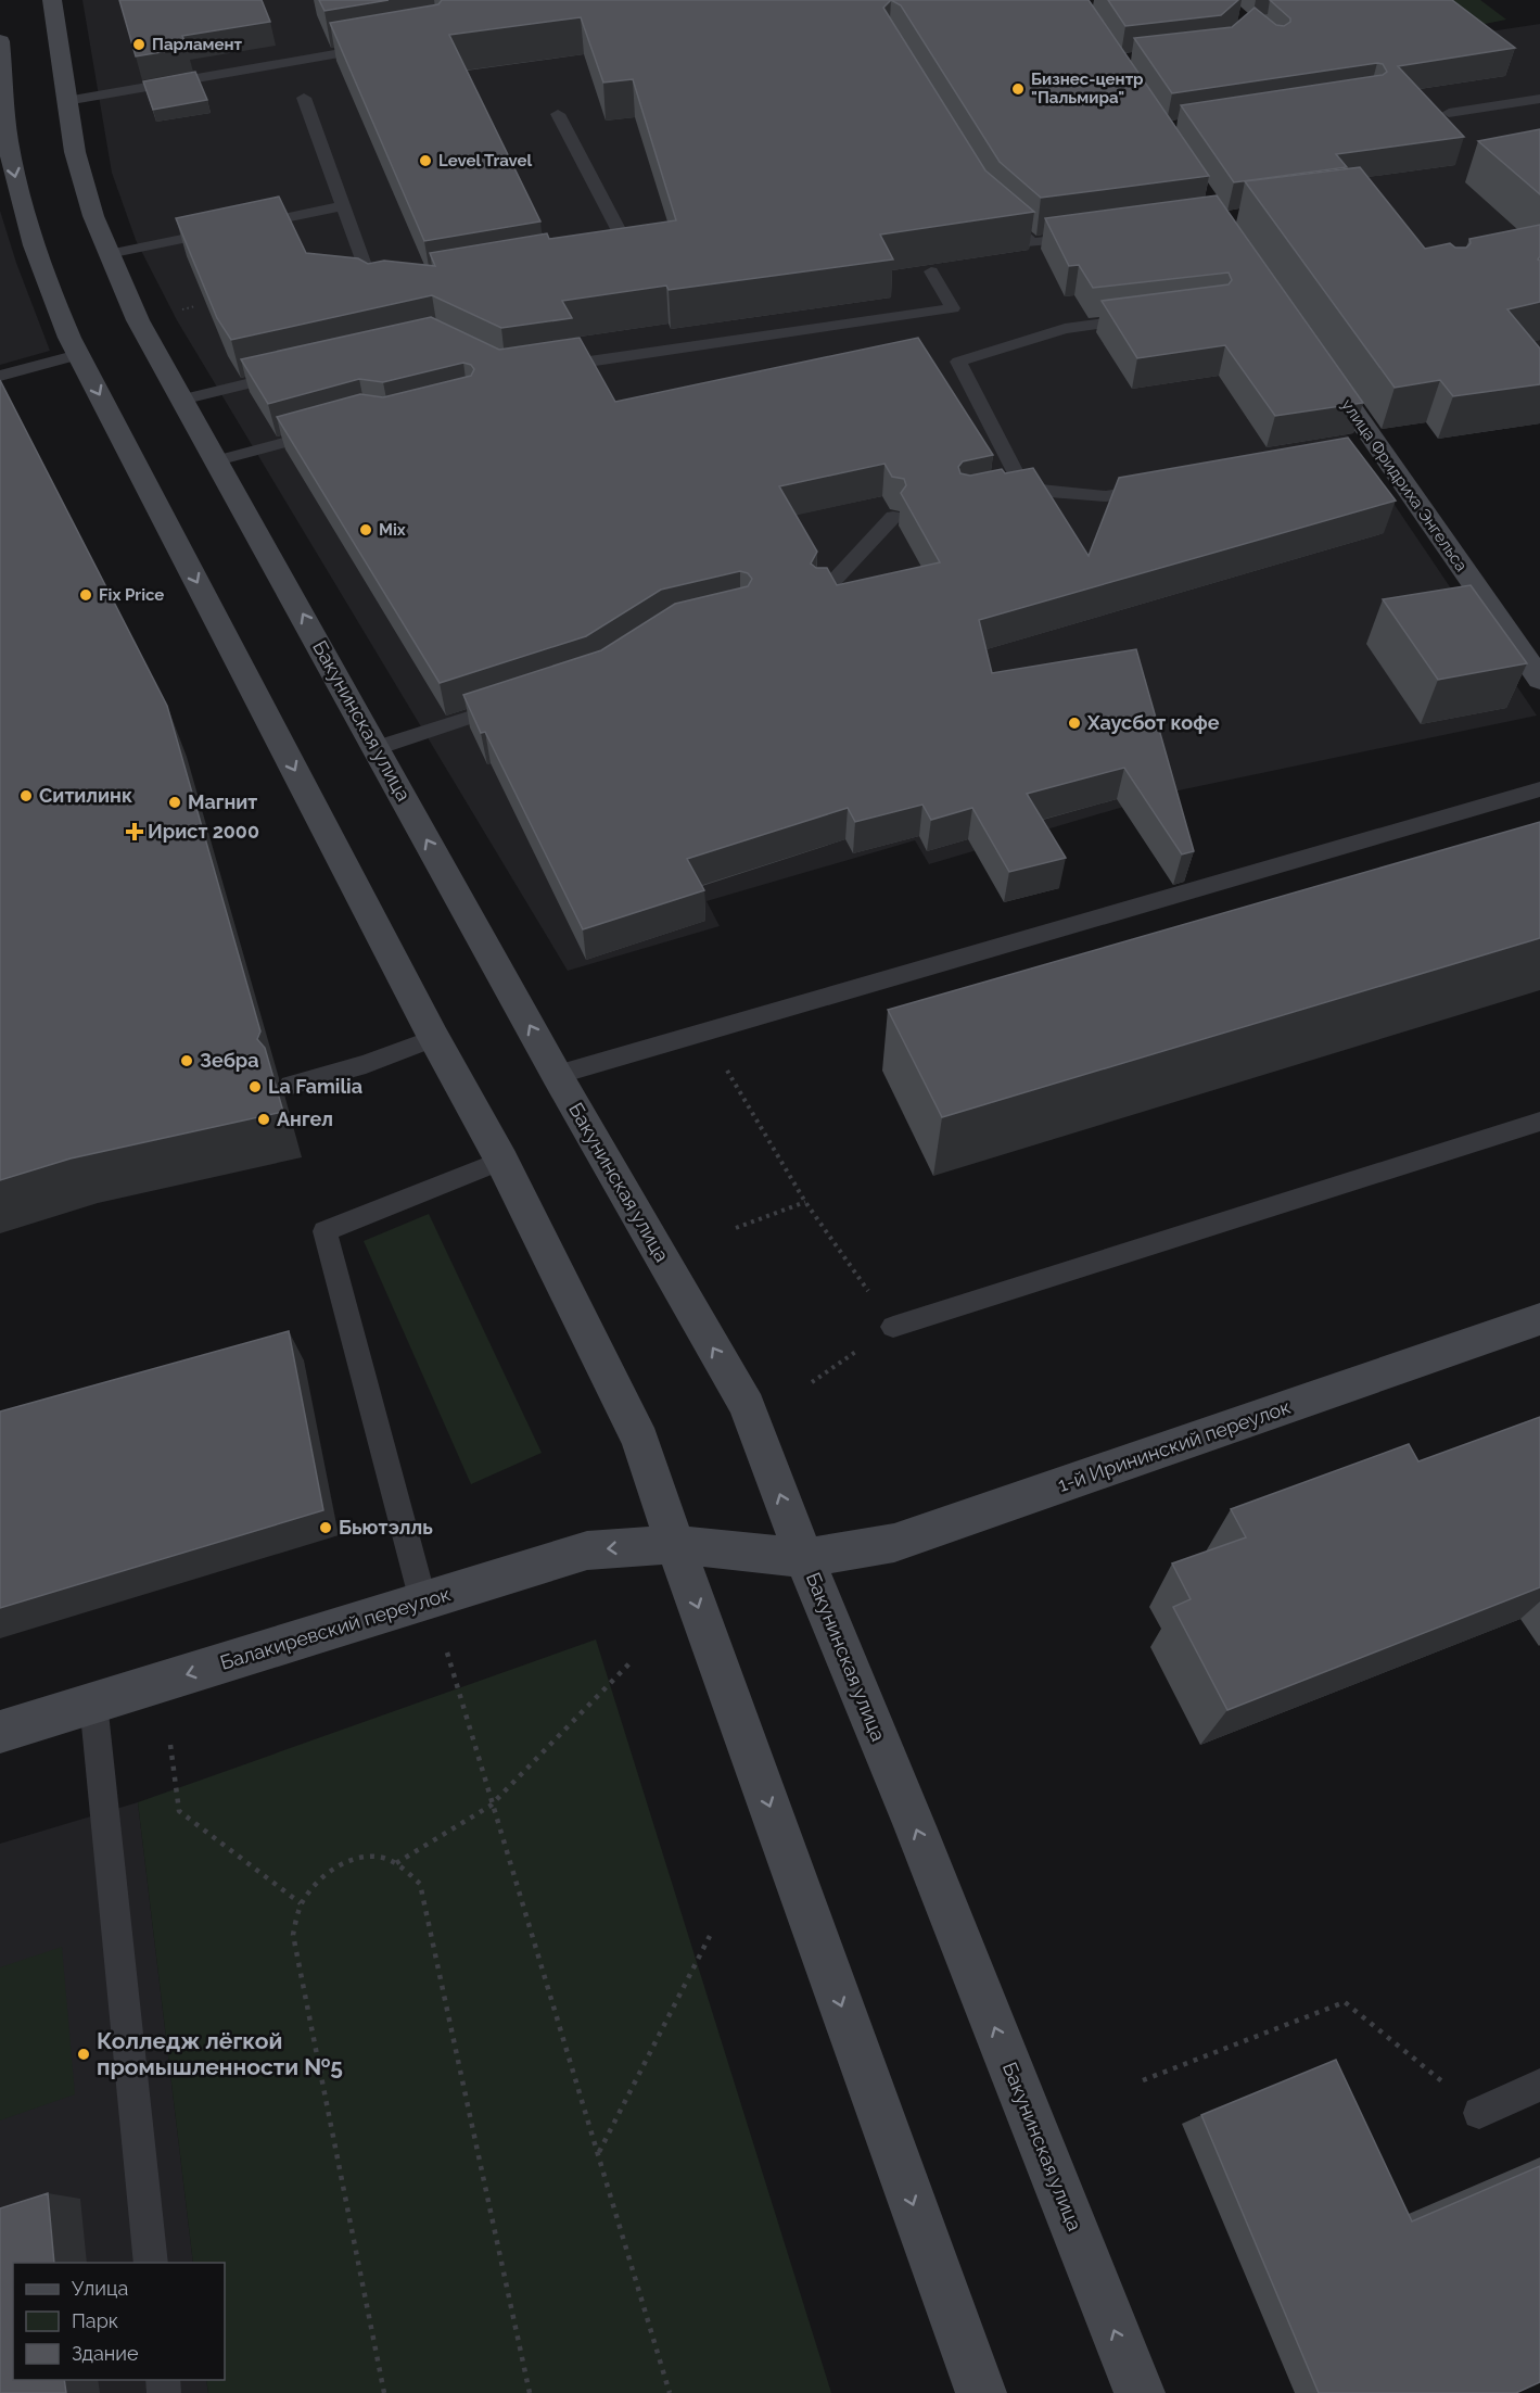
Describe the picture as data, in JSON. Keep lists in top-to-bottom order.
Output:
{
  "streets": {
    "main road": [
      "улица Фридриха Энгельса",
      "Бакунинская улица",
      "1-й Ирининский переулок",
      "Балакиревский переулок"
    ]
  },
  "crossings": [
    ["Бакунинская улица", "1-й Ирининский переулок"],
    ["1-й Ирининский переулок", "Балакиревский переулок"]
  ],
  "one_way": ["Балакиревский переулок"],
  "places": {
    "other": [
      "Парламент",
      "Бизнес-центр \"Пальмира\"",
      "Level Travel",
      "Mix",
      "Fix Price",
      "Хаусбот кофе",
      "Ситилинк",
      "Магнит",
      "Зебра",
      "La Familia",
      "Ангел",
      "Бьютэлль",
      "Колледж лёгкой промышленности №5"
    ],
    "health": ["Ирист 2000"]
  },
  "legend": ["Улица", "Парк", "Здание"]
}
